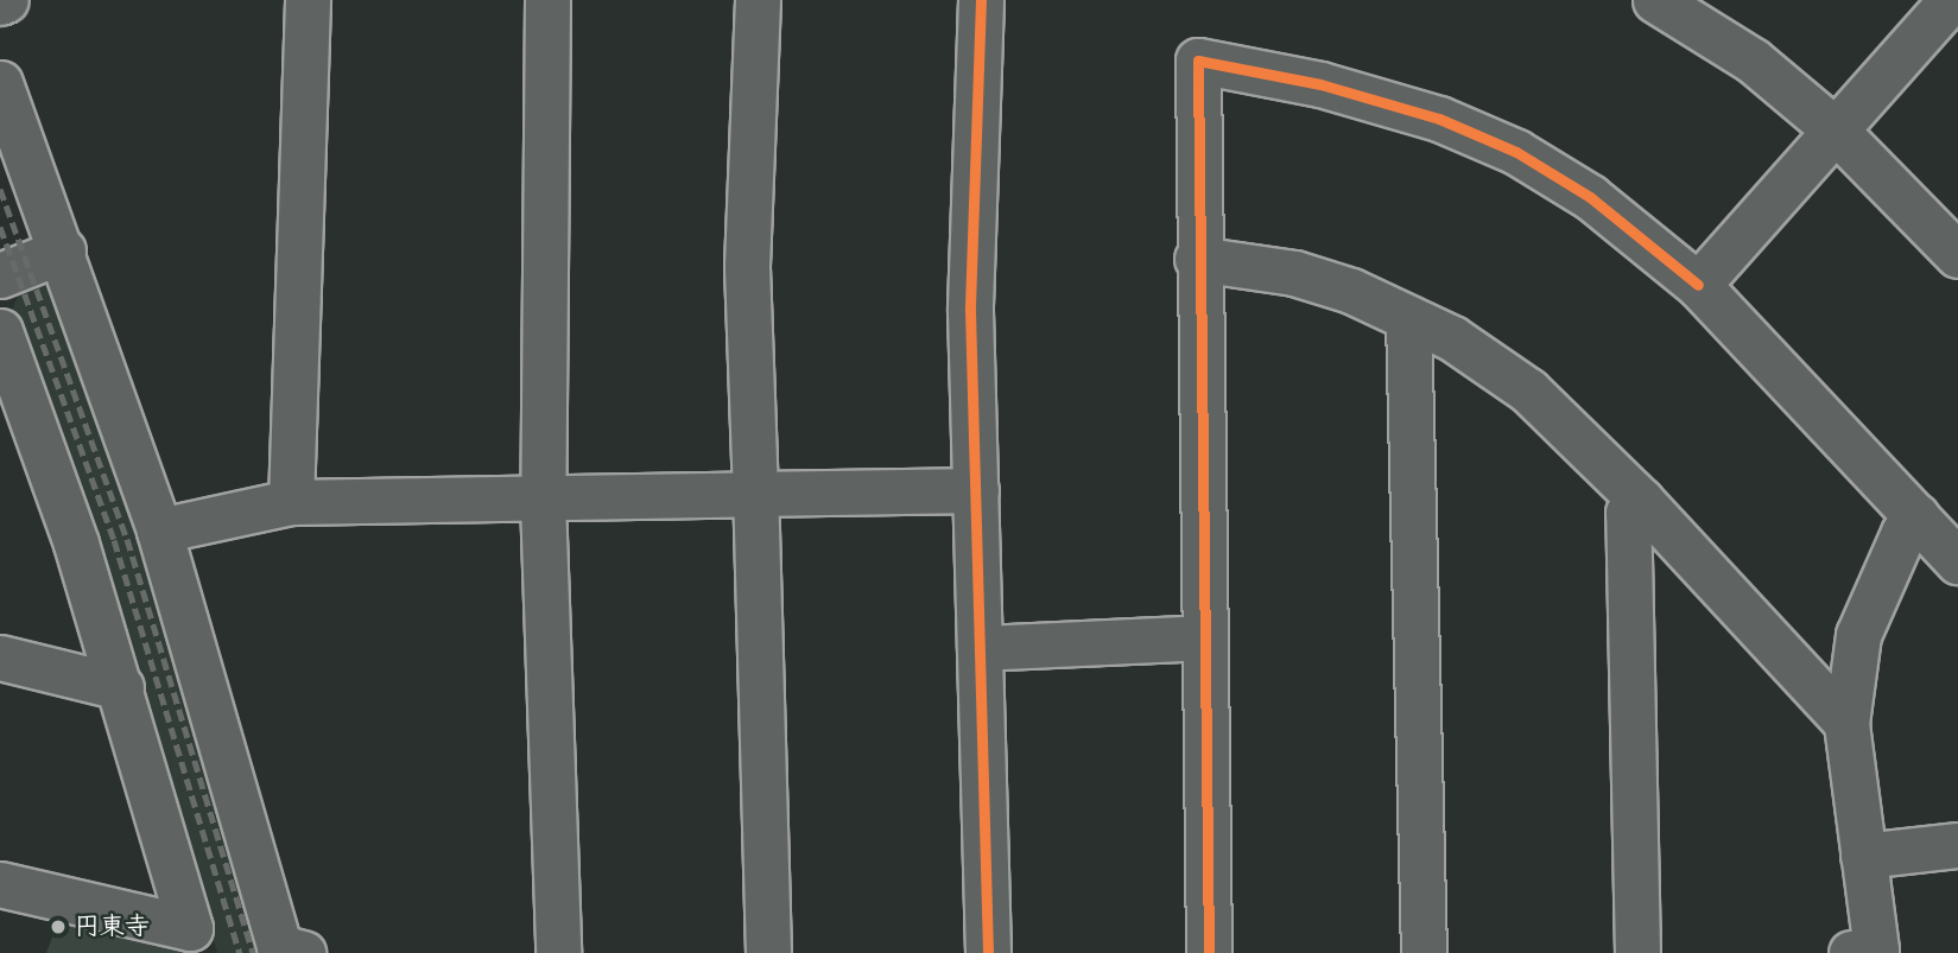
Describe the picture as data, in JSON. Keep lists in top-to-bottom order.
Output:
{
  "places": ["円東寺"]
}
